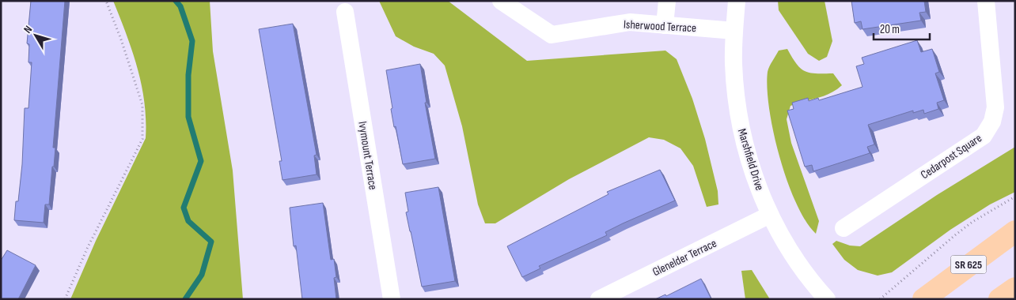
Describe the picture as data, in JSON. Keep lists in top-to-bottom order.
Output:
{
  "streets": {
    "main road": ["SR 625"],
    "street": [
      "Isherwood Terrace",
      "Ivymount Terrace",
      "Cedarpost Square",
      "Marshfield Drive",
      "Glenelder Terrace"
    ]
  },
  "crossings": [
    ["Isherwood Terrace", "Marshfield Drive"],
    ["Marshfield Drive", "Glenelder Terrace"]
  ],
  "scale_bar": "20 m",
  "north": "top left"
}
